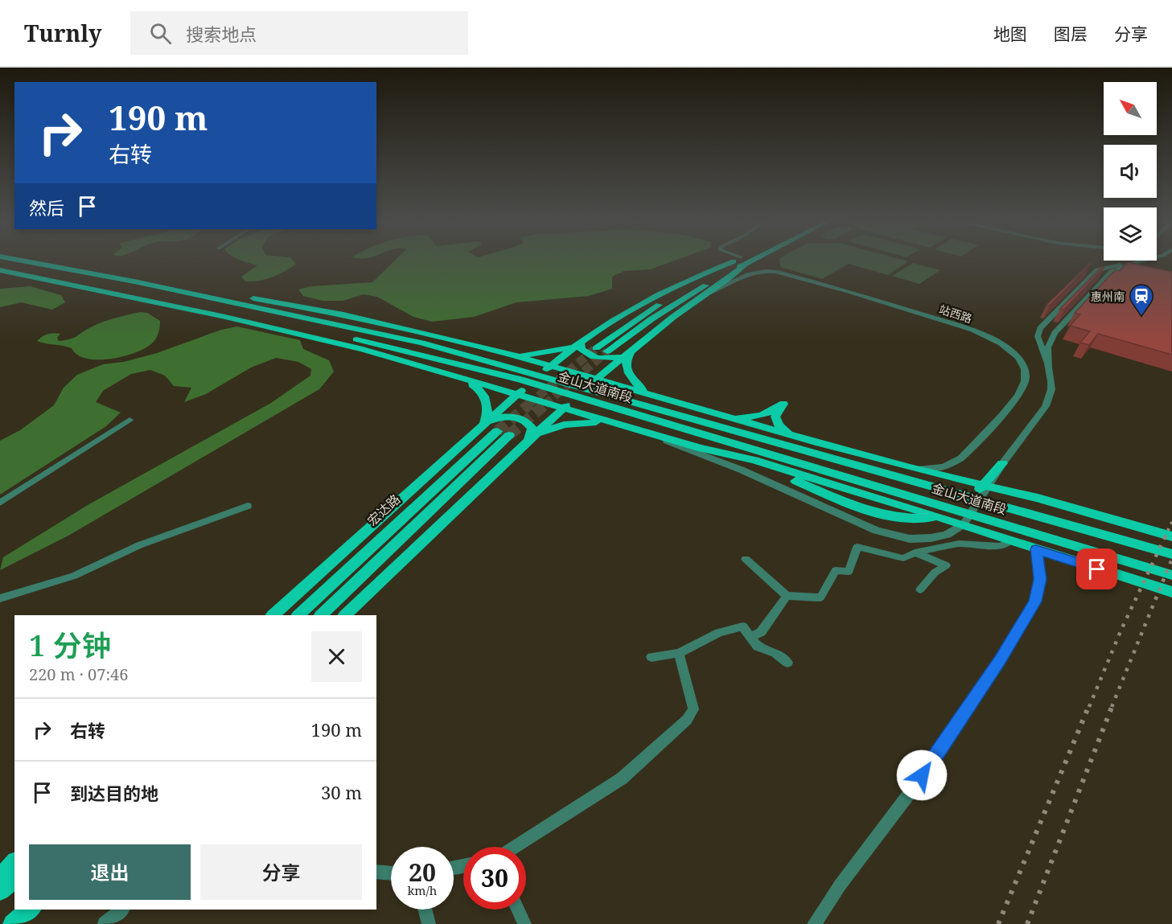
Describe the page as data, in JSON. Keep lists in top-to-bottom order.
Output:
{
  "streets": {
    "main road": ["金山大道南段", "宏达路"],
    "street": ["站西路"]
  },
  "places": {
    "station": ["惠州南"]
  },
  "north": "top left",
  "page": {
    "header": "Turnly",
    "search": "搜索地点",
    "nav": ["地图", "图层", "分享"],
    "turn": ["190 m", "右转"],
    "then": "然后",
    "heading": ["1 分钟", "220 m · 07:46"],
    "list": [
      {
        "name": "右转",
        "value": "190 m"
      },
      {
        "name": "到达目的地",
        "value": "30 m"
      }
    ],
    "buttons": ["退出", "分享"],
    "speed": "20 km/h",
    "limit": "30"
  }
}
